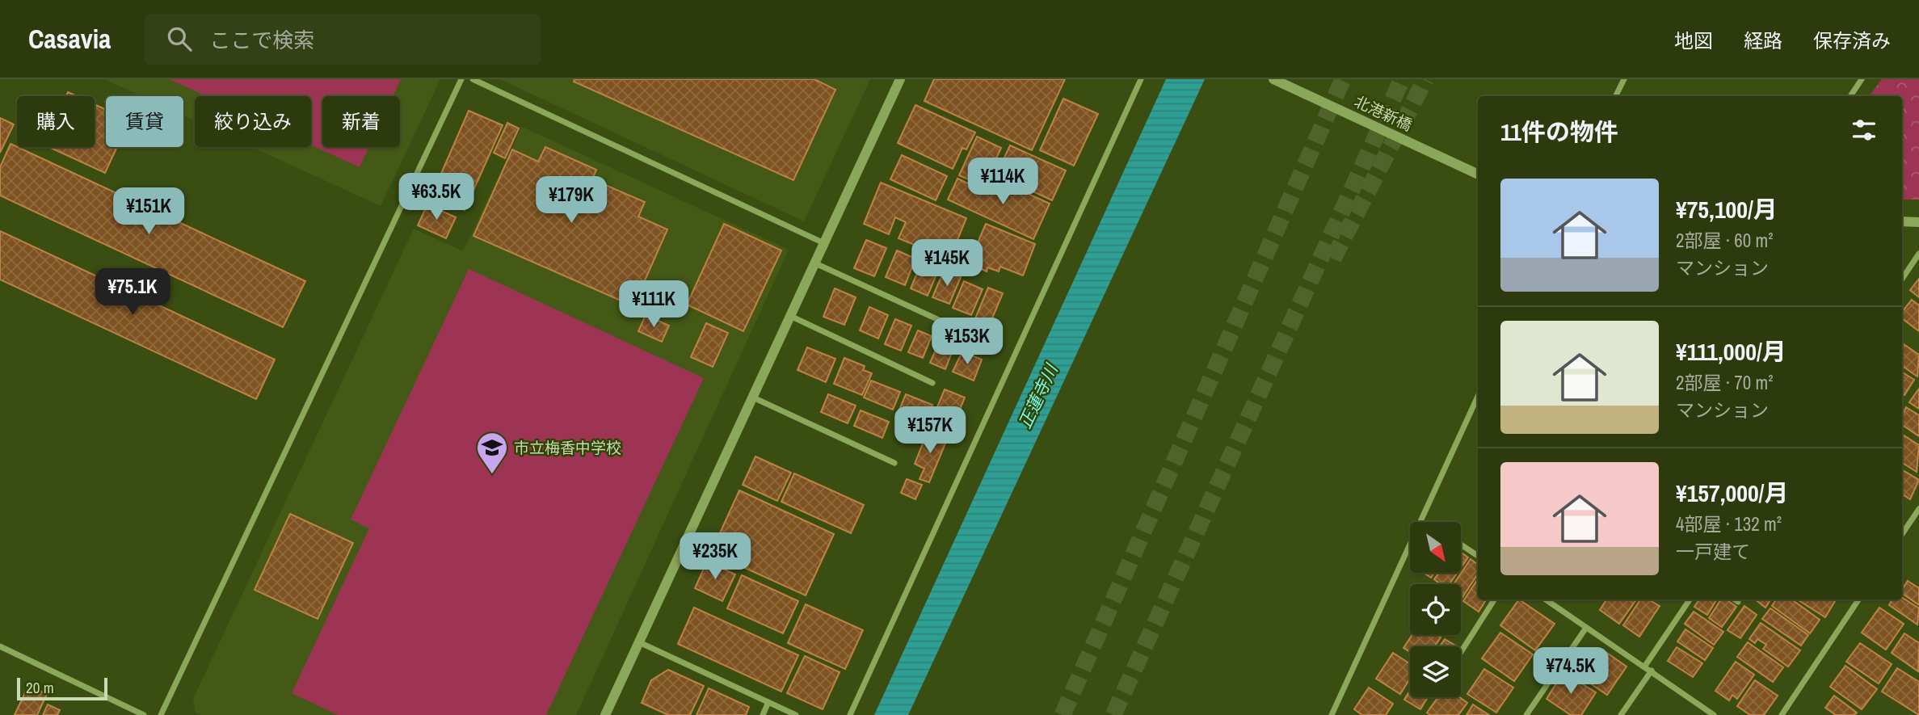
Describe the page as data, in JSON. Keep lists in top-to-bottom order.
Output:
{
  "streets": {
    "street": ["北港新橋"]
  },
  "water": ["正蓮寺川"],
  "places": {
    "school or university": ["市立梅香中学校"]
  },
  "scale_bar": "20 m",
  "north": "bottom right",
  "page": {
    "header": "Casavia",
    "search": "ここで検索",
    "nav": ["地図", "経路", "保存済み"],
    "chip": [
      "購入",
      "賃貸",
      "絞り込み",
      "新着"
    ],
    "heading": "11件の物件",
    "price": [
      "¥114K",
      "¥63.5K",
      "¥179K",
      "¥151K",
      "¥145K",
      "¥75.1K",
      "¥111K",
      "¥153K",
      "¥157K",
      "¥235K",
      "¥74.5K"
    ],
    "list": [
      {
        "name": "¥75,100/月",
        "note": "2部屋 · 60 m² · マンション"
      },
      {
        "name": "¥111,000/月",
        "note": "2部屋 · 70 m² · マンション"
      },
      {
        "name": "¥157,000/月",
        "note": "4部屋 · 132 m² · 一戸建て"
      }
    ],
    "scale": "20 m"
  }
}
